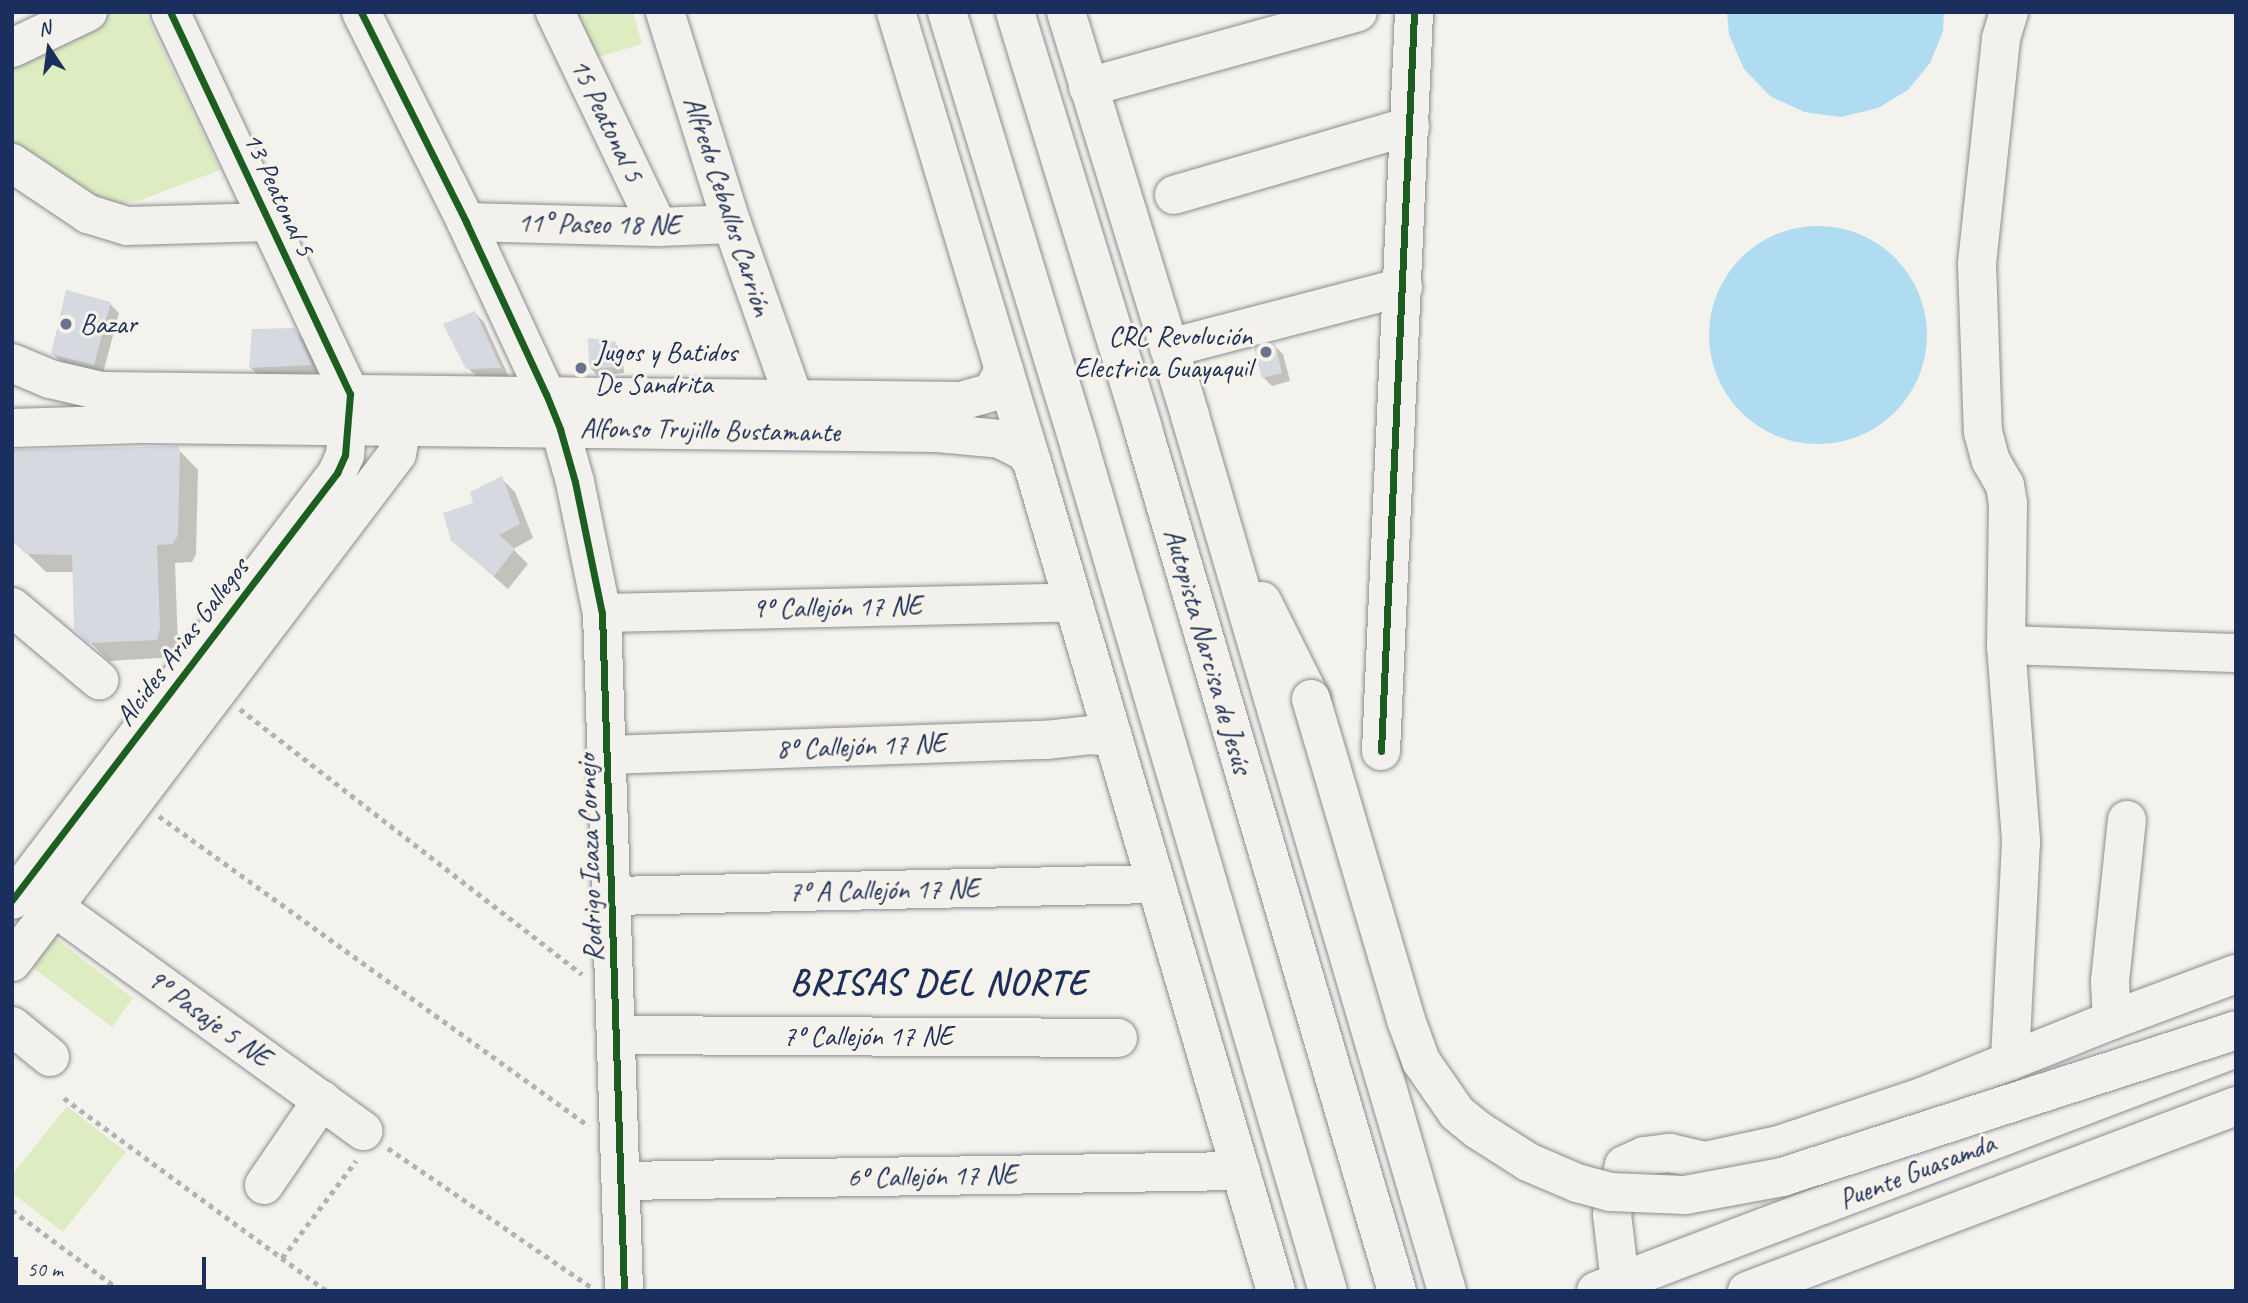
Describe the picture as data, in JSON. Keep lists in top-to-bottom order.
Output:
{
  "streets": {
    "main road": [
      "15 Peatonal 5",
      "13 Peatonal 5",
      "Alfredo Ceballos Carrión",
      "11° Paseo 18 NE",
      "Alfonso Trujillo Bustamante",
      "9º Callejón 17 NE",
      "Alcides Arias Gallegos",
      "Autopista Narcisa de Jesús",
      "8º Callejón 17 NE",
      "Rodrigo Icaza Cornejo",
      "7º A Callejón 17 NE",
      "9º Pasaje 5 NE",
      "7º Callejón 17 NE",
      "Puente Guasamda",
      "6º Callejón 17 NE"
    ]
  },
  "crossings": [
    ["15 Peatonal 5", "11° Paseo 18 NE"],
    ["13 Peatonal 5", "Alfonso Trujillo Bustamante"],
    ["13 Peatonal 5", "Alcides Arias Gallegos"],
    ["Alfredo Ceballos Carrión", "11° Paseo 18 NE"],
    ["Alfredo Ceballos Carrión", "Alfonso Trujillo Bustamante"],
    ["11° Paseo 18 NE", "Rodrigo Icaza Cornejo"],
    ["Alfonso Trujillo Bustamante", "Alcides Arias Gallegos"],
    ["Alfonso Trujillo Bustamante", "Rodrigo Icaza Cornejo"],
    ["9º Callejón 17 NE", "Rodrigo Icaza Cornejo"],
    ["Alcides Arias Gallegos", "9º Pasaje 5 NE"],
    ["8º Callejón 17 NE", "Rodrigo Icaza Cornejo"],
    ["Rodrigo Icaza Cornejo", "7º A Callejón 17 NE"],
    ["Rodrigo Icaza Cornejo", "7º Callejón 17 NE"],
    ["Rodrigo Icaza Cornejo", "6º Callejón 17 NE"]
  ],
  "districts": ["BRISAS DEL NORTE"],
  "places": ["Bazar", "CRC Revolución Electrica Guayaquil", "Jugos y Batidos De Sandrita"],
  "scale_bar": "50 m",
  "north": "top"
}
